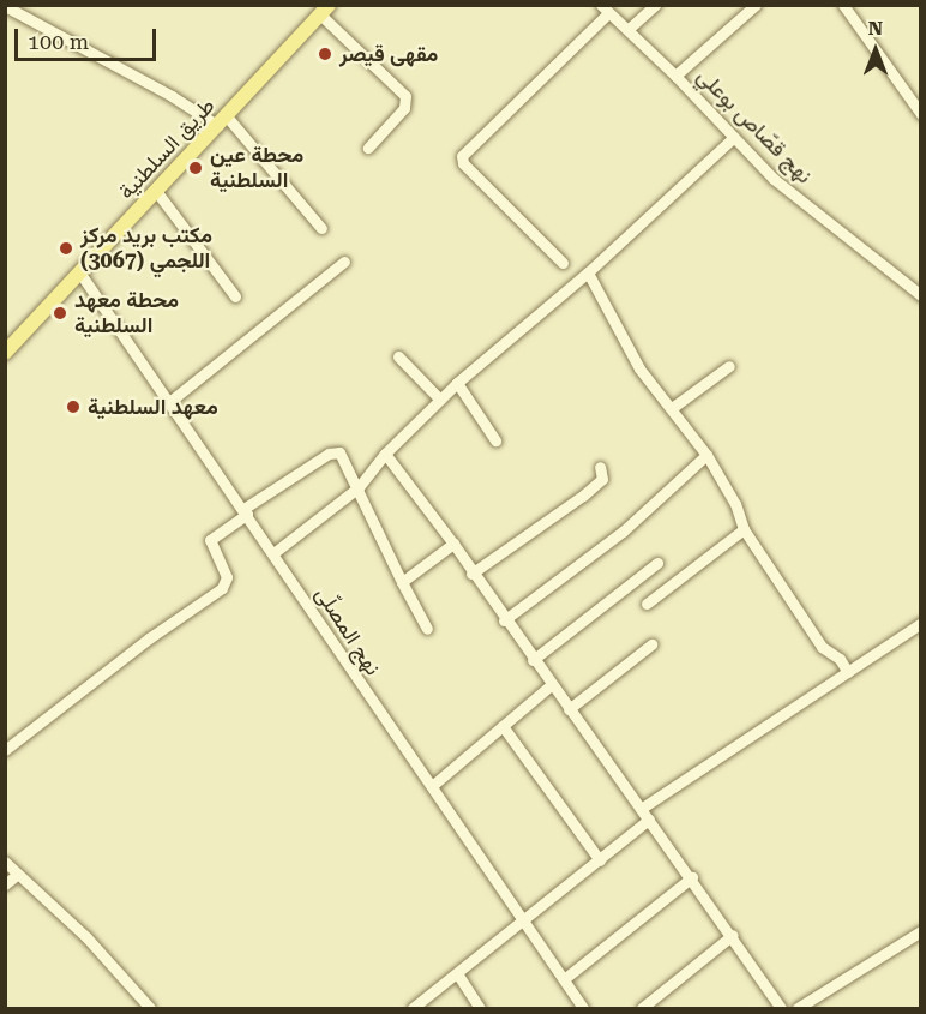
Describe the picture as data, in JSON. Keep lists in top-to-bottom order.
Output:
{
  "streets": {
    "main road": ["طريق السلطنية"],
    "street": ["نهج قصّاص بوعلي", "نهج المصلّى"]
  },
  "crossings": [
    ["طريق السلطنية", "نهج المصلّى"]
  ],
  "places": [
    "مقهى قيصر",
    "محطة عين السلطنية",
    "مكتب بريد مركز اللجمي (3067)",
    "محطة معهد السلطنية",
    "معهد السلطنية"
  ],
  "scale_bar": "100 m",
  "north": "top"
}
